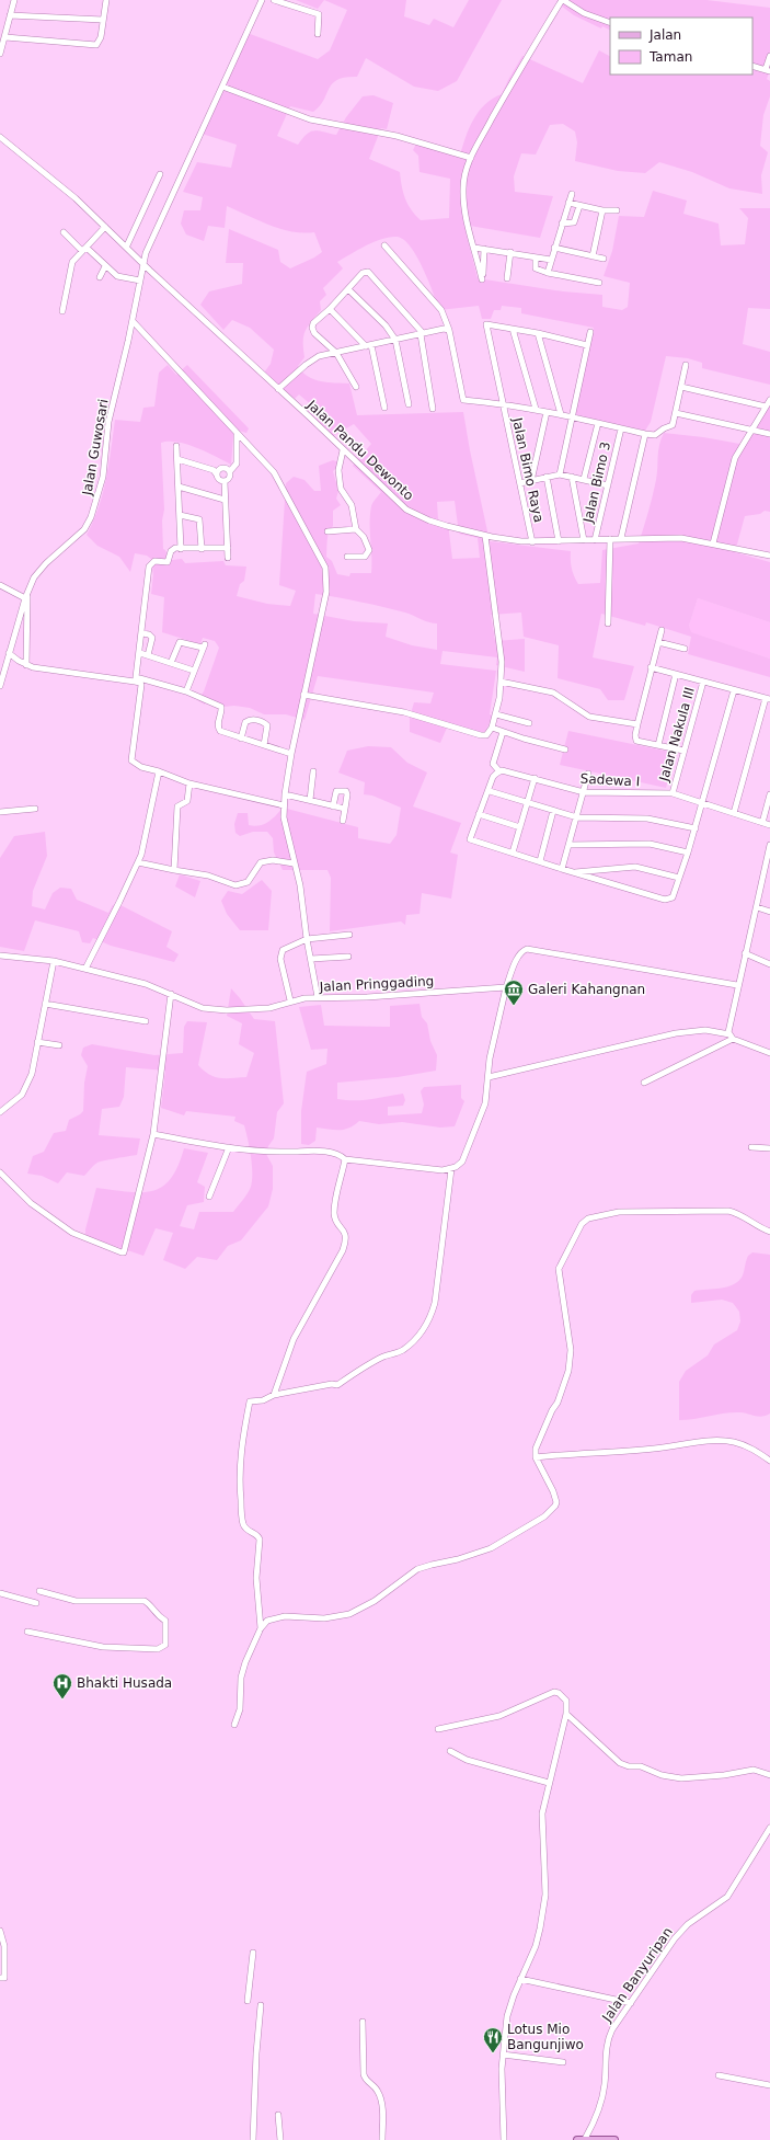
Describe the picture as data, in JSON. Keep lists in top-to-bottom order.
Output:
{
  "streets": {
    "street": [
      "Jalan Guwosari",
      "Jalan Pandu Dewonto",
      "Jalan Bimo Raya",
      "Jalan Bimo 3",
      "Jalan Nakula III",
      "Sadewa I",
      "Jalan Pringgading",
      "Jalan Banyuripan"
    ]
  },
  "crossings": [
    ["Jalan Guwosari", "Jalan Pandu Dewonto"],
    ["Jalan Pandu Dewonto", "Jalan Bimo Raya"],
    ["Jalan Pandu Dewonto", "Jalan Bimo 3"],
    ["Jalan Nakula III", "Sadewa I"]
  ],
  "places": {
    "museum": ["Galeri Kahangnan"],
    "hospital": ["Bhakti Husada"],
    "restaurant": ["Lotus Mio Bangunjiwo"]
  },
  "legend": ["Jalan", "Taman"]
}
